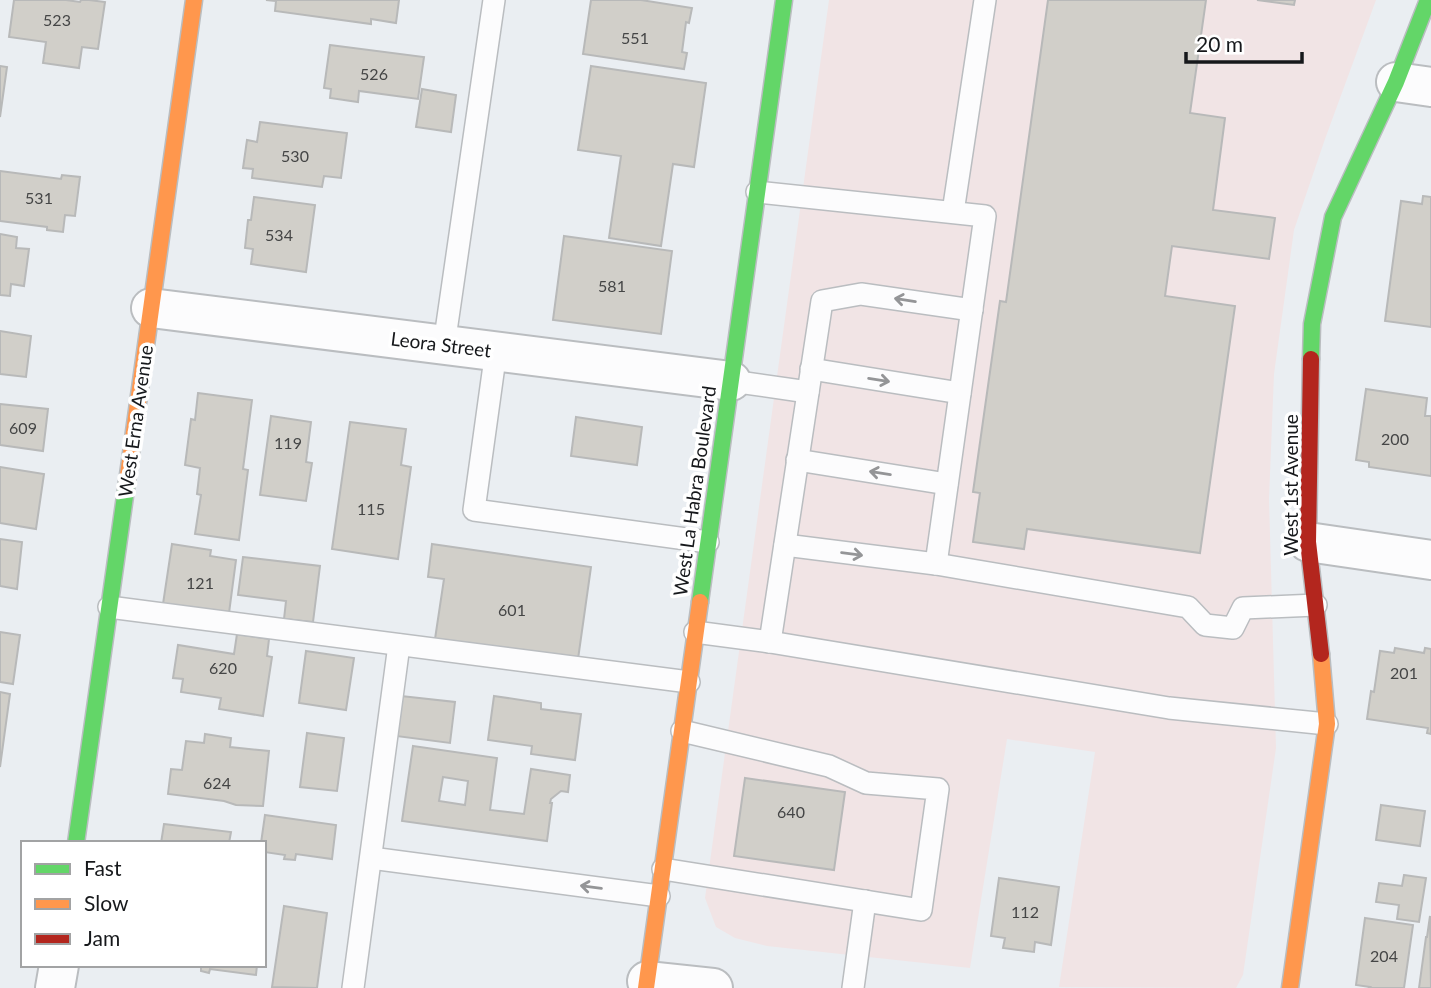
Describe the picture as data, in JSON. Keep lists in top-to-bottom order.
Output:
{
  "streets": {
    "street": [
      "Leora Street",
      "West Erna Avenue",
      "West 1st Avenue",
      "West La Habra Boulevard"
    ]
  },
  "crossings": [
    ["Leora Street", "West Erna Avenue"],
    ["Leora Street", "West La Habra Boulevard"]
  ],
  "house_numbers": [
    "523",
    "551",
    "526",
    "530",
    "531",
    "534",
    "581",
    "609",
    "200",
    "119",
    "115",
    "121",
    "601",
    "620",
    "201",
    "624",
    "640",
    "112",
    "204"
  ],
  "legend": ["Fast", "Slow", "Jam"],
  "scale_bar": "20 m"
}
